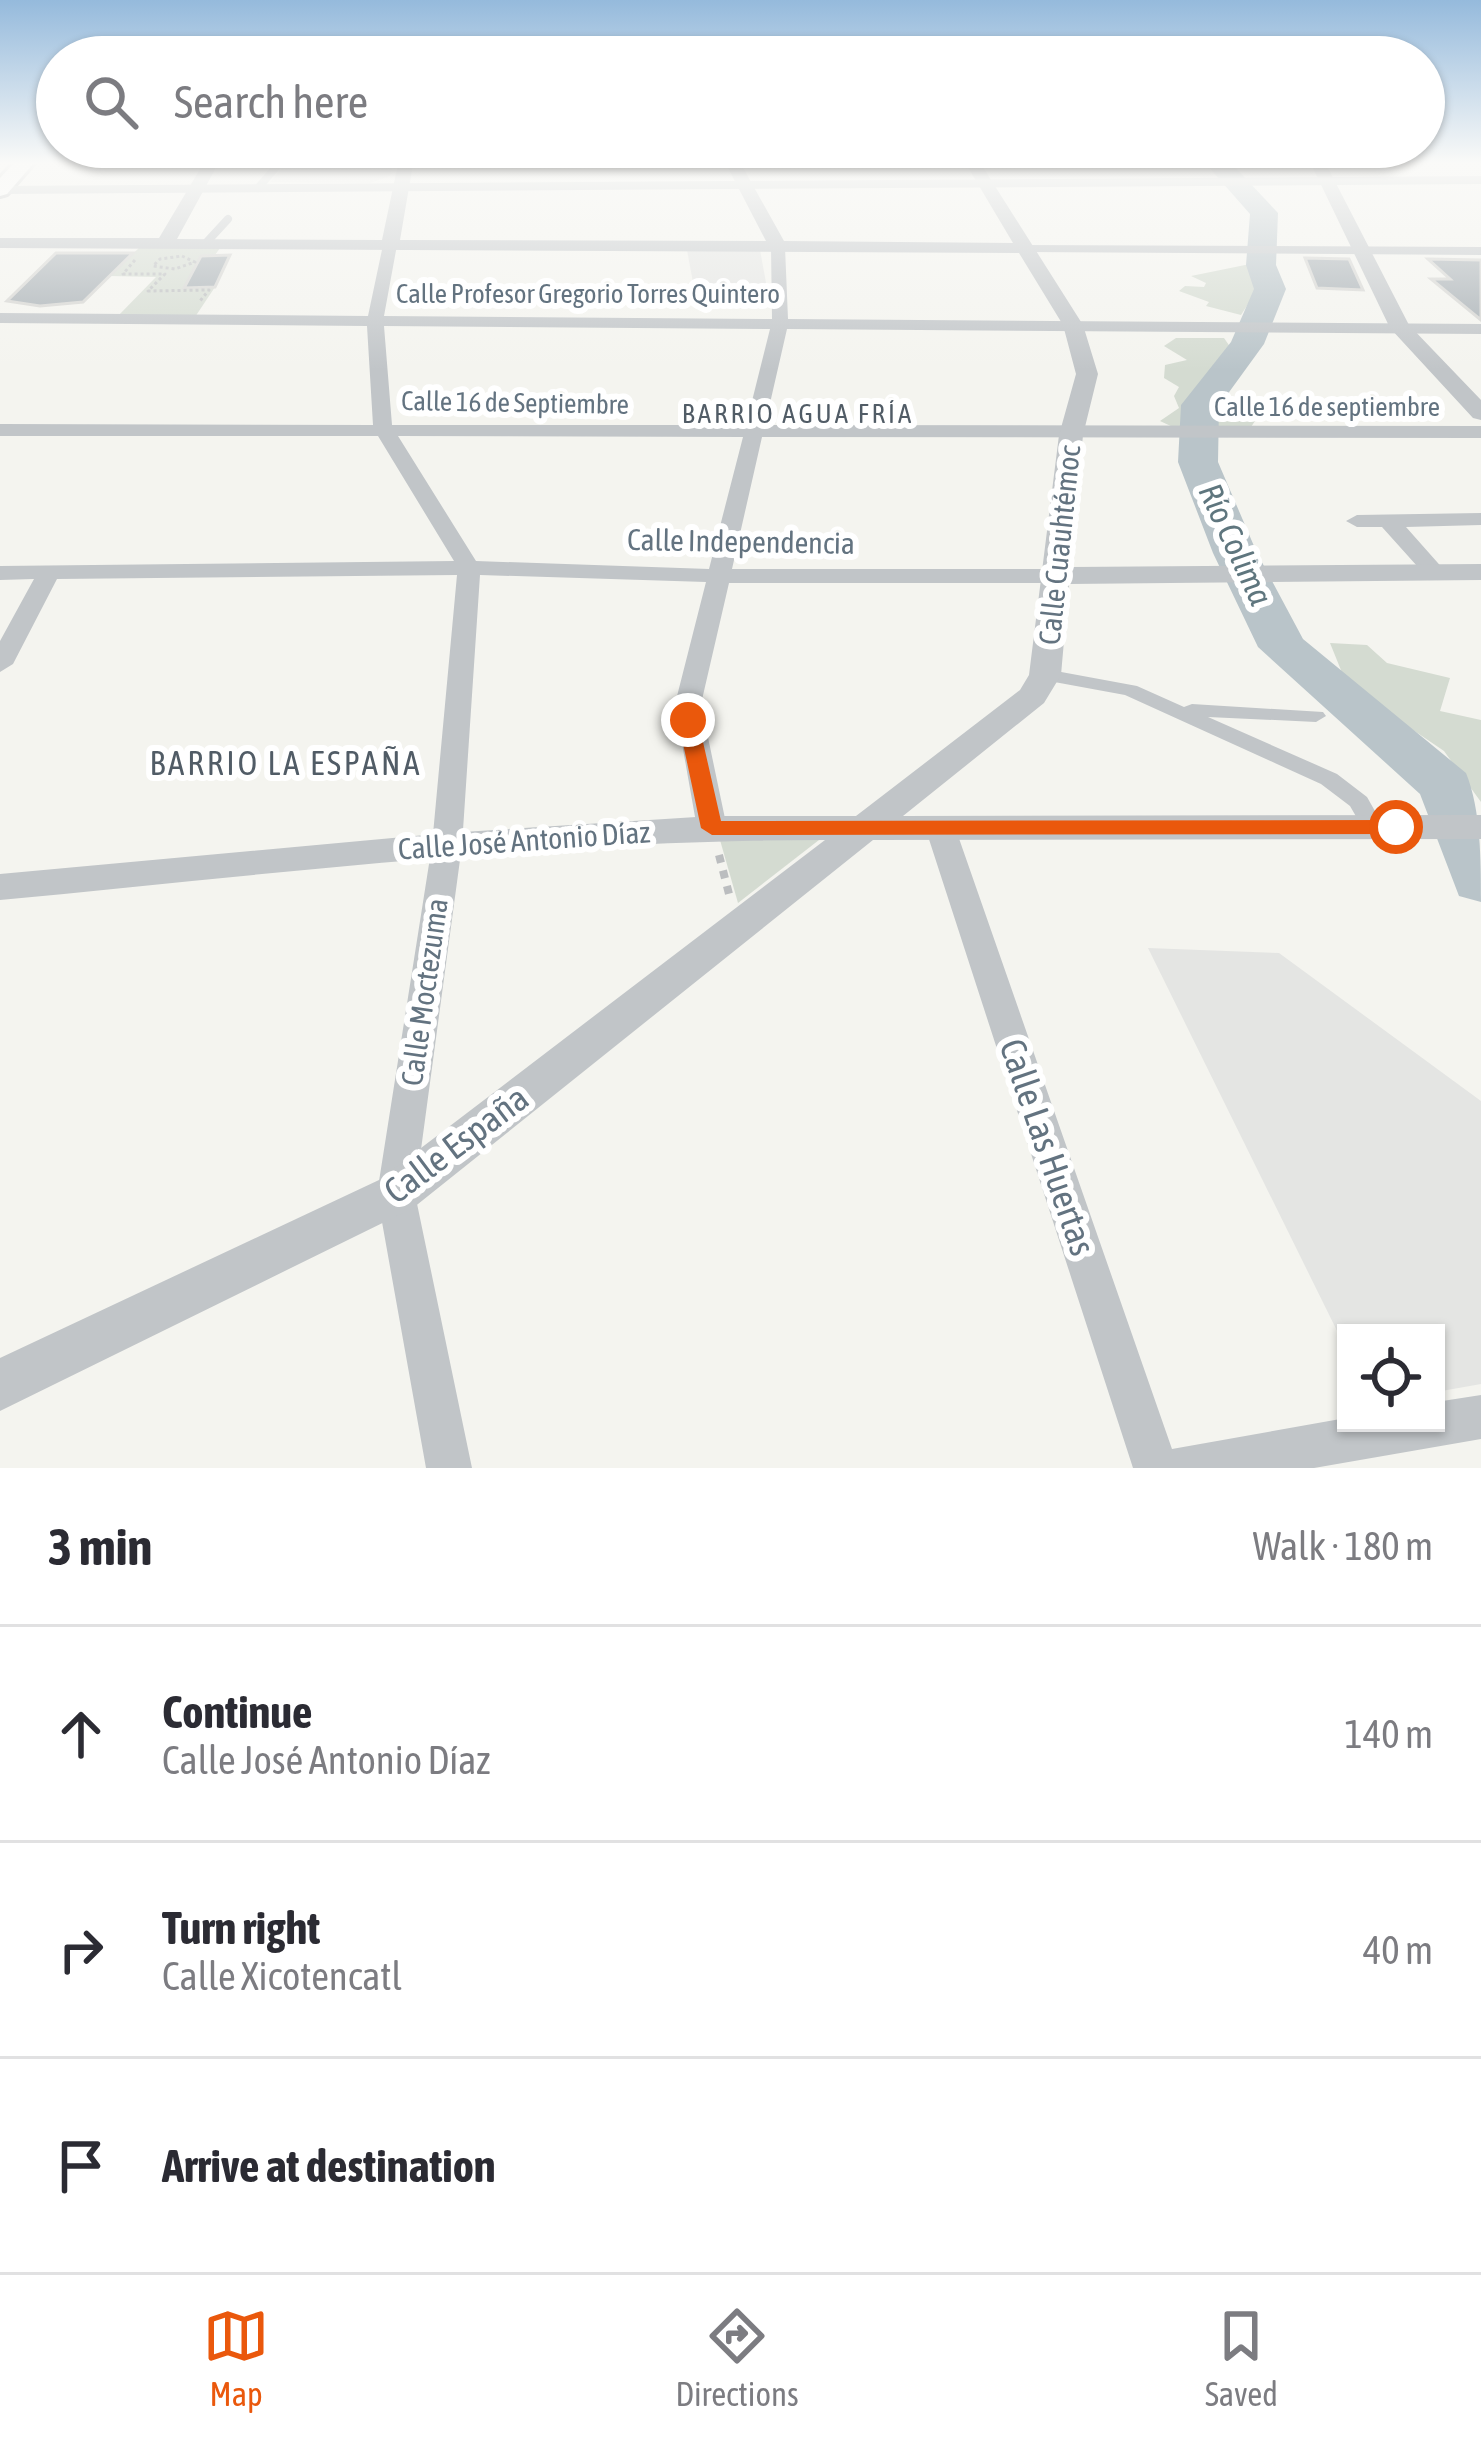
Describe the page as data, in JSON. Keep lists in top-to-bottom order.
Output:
{
  "streets": {
    "street": [
      "Calle Profesor Gregorio Torres Quintero",
      "Calle 16 de Septiembre",
      "Calle 16 de septiembre",
      "Calle Independencia",
      "Calle Cuauhtémoc",
      "Calle José Antonio Díaz",
      "Calle Moctezuma",
      "Calle España",
      "Calle Las Huertas"
    ]
  },
  "crossings": [
    ["Calle Profesor Gregorio Torres Quintero", "Calle Cuauhtémoc"],
    ["Calle 16 de Septiembre", "Calle 16 de septiembre"],
    ["Calle 16 de Septiembre", "Calle Cuauhtémoc"],
    ["Calle Independencia", "Calle Cuauhtémoc"],
    ["Calle Independencia", "Calle Moctezuma"],
    ["Calle Cuauhtémoc", "Calle José Antonio Díaz"],
    ["Calle Cuauhtémoc", "Calle España"],
    ["Calle José Antonio Díaz", "Calle Moctezuma"],
    ["Calle José Antonio Díaz", "Calle España"],
    ["Calle José Antonio Díaz", "Calle Las Huertas"],
    ["Calle Moctezuma", "Calle España"]
  ],
  "districts": ["BARRIO AGUA FRÍA", "BARRIO LA ESPAÑA"],
  "water": ["Río Colima"],
  "page": {
    "search": "Search here",
    "heading": ["3 min", "Walk · 180 m"],
    "list": [
      ["Continue", "Calle José Antonio Díaz", "140 m"],
      ["Turn right", "Calle Xicotencatl", "40 m"],
      "Arrive at destination"
    ],
    "nav": ["Map", "Directions", "Saved"]
  }
}
